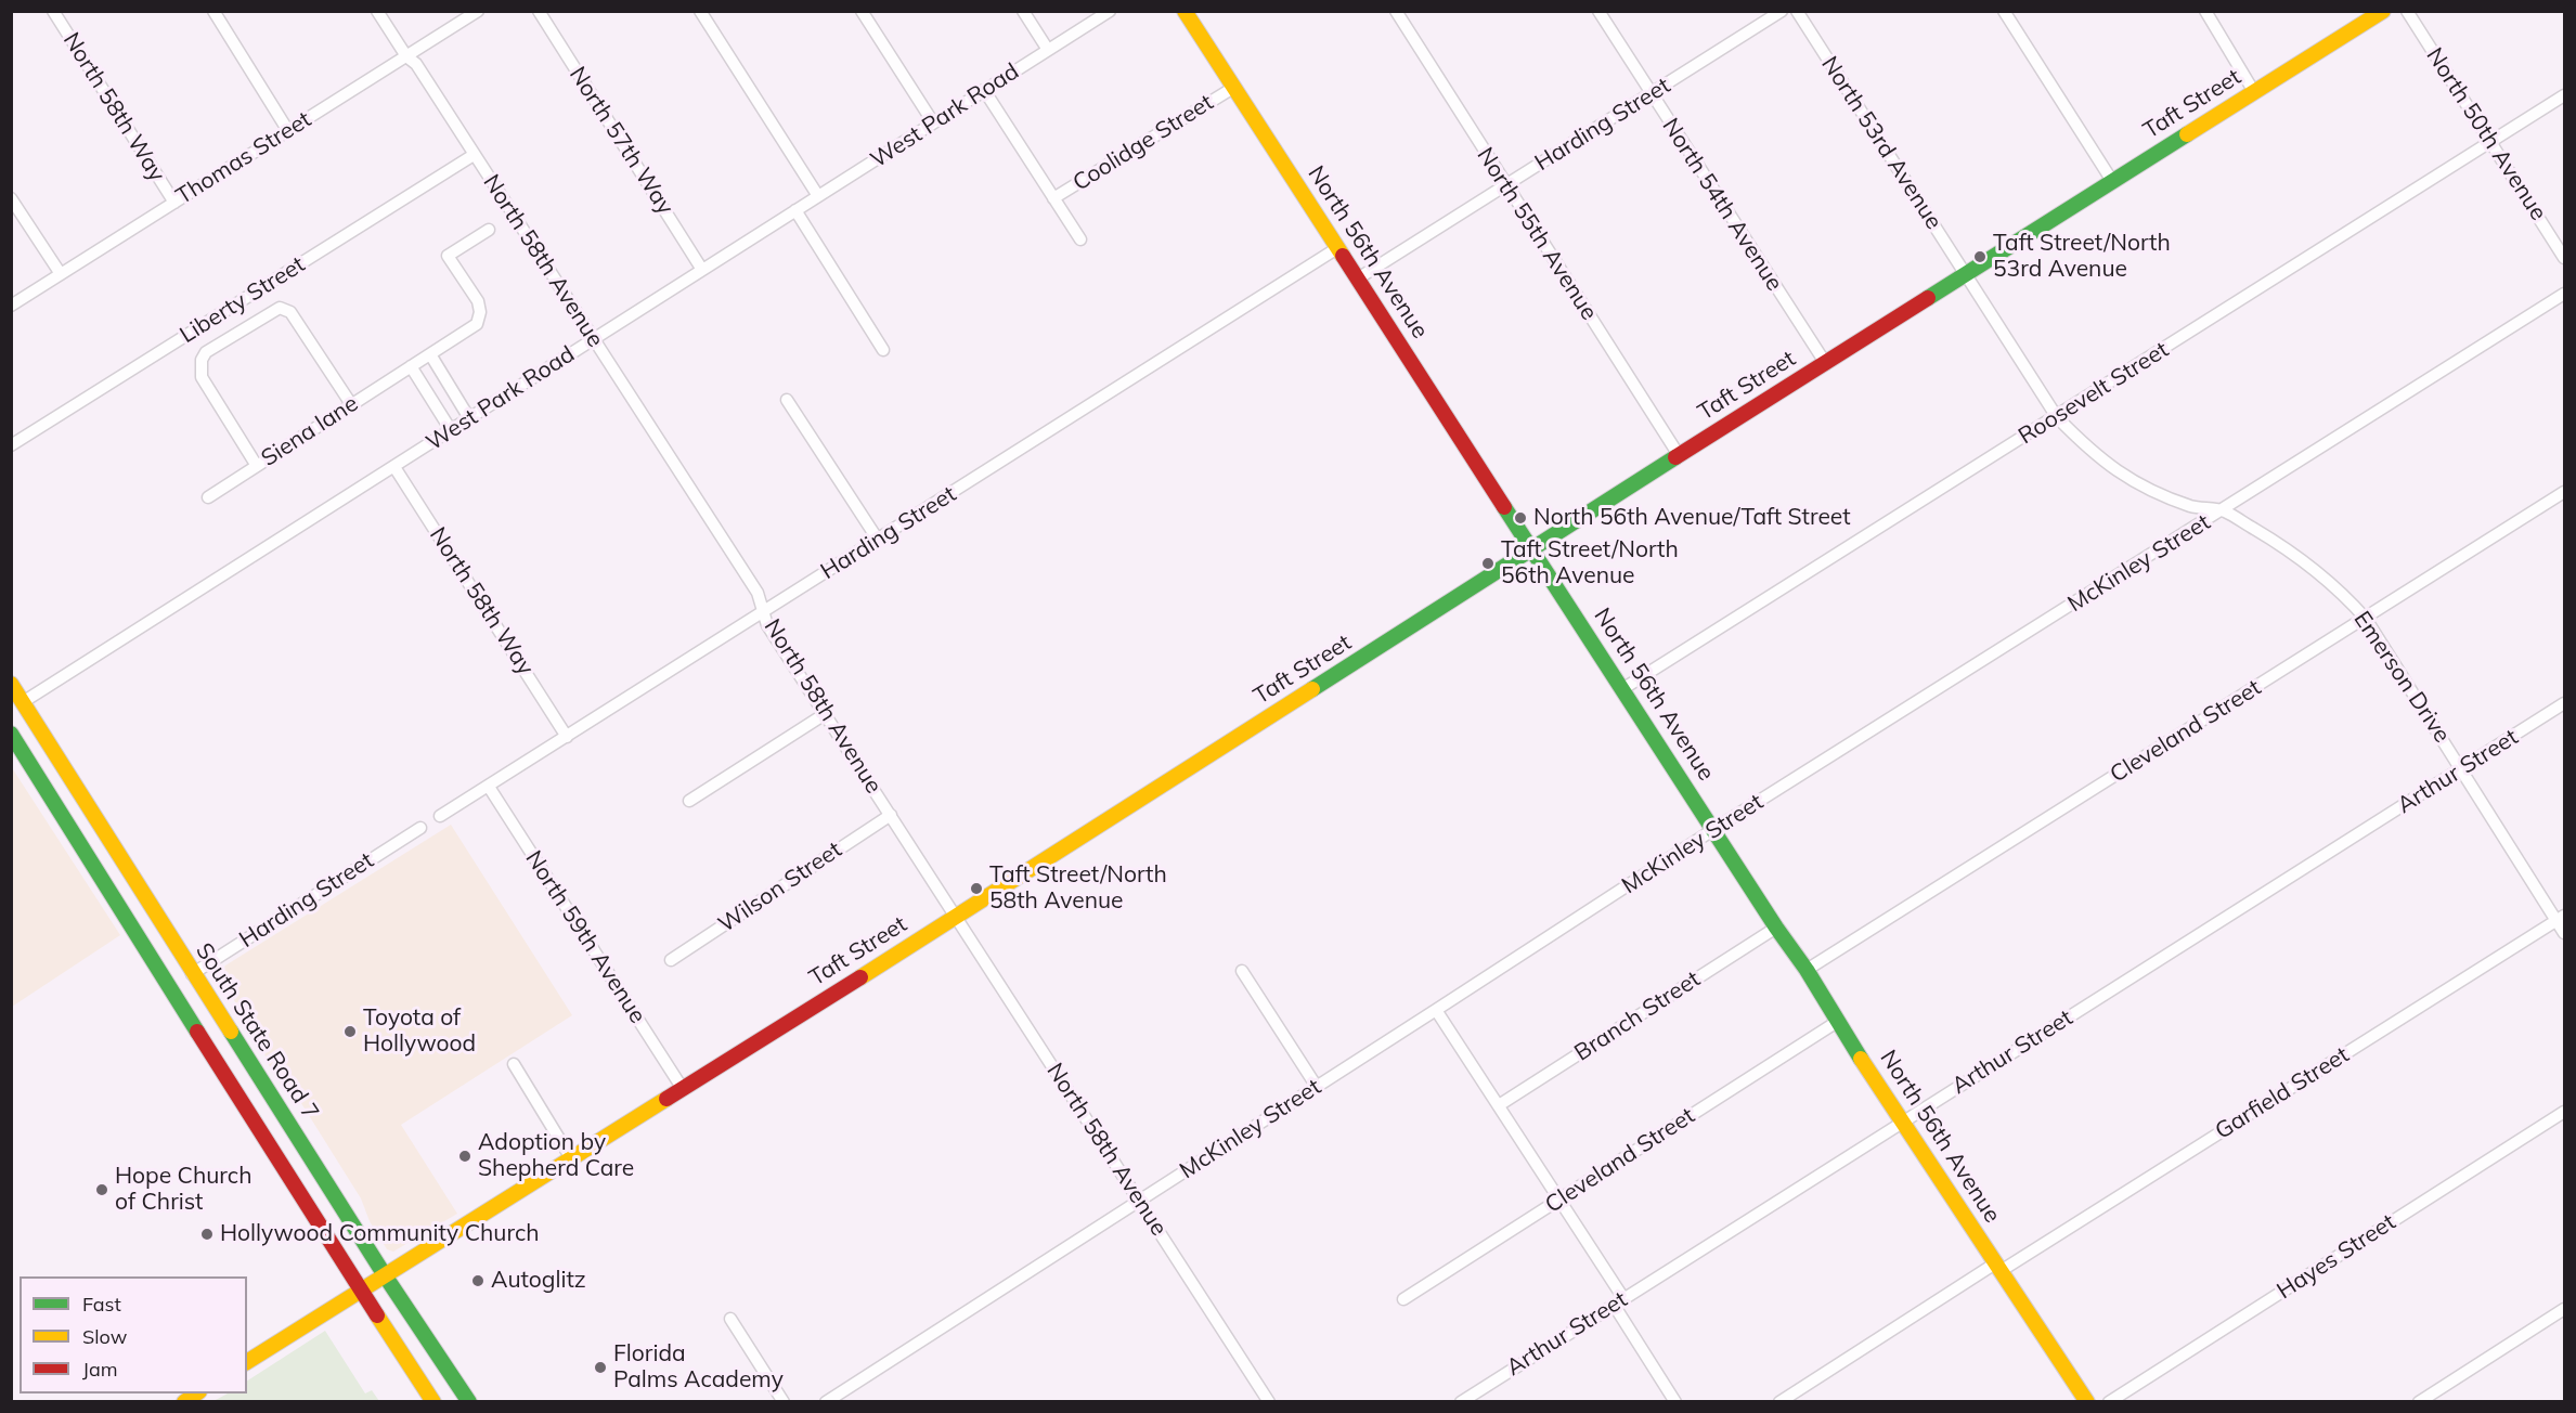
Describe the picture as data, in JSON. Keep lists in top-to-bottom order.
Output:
{
  "streets": {
    "street": [
      "Taft Street",
      "North 58th Way",
      "West Park Road",
      "Harding Street",
      "North 50th Avenue",
      "North 57th Way",
      "Coolidge Street",
      "North 53rd Avenue",
      "Thomas Street",
      "North 54th Avenue",
      "North 55th Avenue",
      "North 56th Avenue",
      "North 58th Avenue",
      "Liberty Street",
      "Roosevelt Street",
      "Siena lane",
      "McKinley Street",
      "Emerson Drive",
      "Cleveland Street",
      "Arthur Street",
      "Wilson Street",
      "North 59th Avenue",
      "Branch Street",
      "South State Road 7",
      "Garfield Street",
      "Hayes Street"
    ]
  },
  "crossings": [
    ["Taft Street", "North 53rd Avenue"],
    ["Taft Street", "North 54th Avenue"],
    ["Taft Street", "North 55th Avenue"],
    ["Taft Street", "North 56th Avenue"],
    ["Taft Street", "North 58th Avenue"],
    ["Taft Street", "Emerson Drive"],
    ["Taft Street", "North 59th Avenue"],
    ["Taft Street", "South State Road 7"],
    ["North 58th Way", "West Park Road"],
    ["North 58th Way", "Harding Street"],
    ["North 58th Way", "Thomas Street"],
    ["West Park Road", "North 57th Way"],
    ["West Park Road", "North 58th Avenue"],
    ["West Park Road", "South State Road 7"],
    ["Harding Street", "North 54th Avenue"],
    ["Harding Street", "North 55th Avenue"],
    ["Harding Street", "North 56th Avenue"],
    ["Harding Street", "North 58th Avenue"],
    ["Harding Street", "North 59th Avenue"],
    ["Harding Street", "South State Road 7"],
    ["North 50th Avenue", "Roosevelt Street"],
    ["Coolidge Street", "North 56th Avenue"],
    ["North 53rd Avenue", "Emerson Drive"],
    ["Thomas Street", "North 58th Avenue"],
    ["North 56th Avenue", "Roosevelt Street"],
    ["North 56th Avenue", "McKinley Street"],
    ["North 56th Avenue", "Cleveland Street"],
    ["North 56th Avenue", "Arthur Street"],
    ["North 56th Avenue", "Branch Street"],
    ["North 56th Avenue", "Garfield Street"],
    ["North 58th Avenue", "Liberty Street"],
    ["North 58th Avenue", "McKinley Street"],
    ["North 58th Avenue", "Wilson Street"],
    ["Roosevelt Street", "Emerson Drive"],
    ["McKinley Street", "Emerson Drive"],
    ["Emerson Drive", "Cleveland Street"],
    ["Emerson Drive", "Arthur Street"],
    ["Emerson Drive", "Garfield Street"]
  ],
  "places": [
    "Taft Street/North 53rd Avenue",
    "North 56th Avenue/Taft Street",
    "Taft Street/North 56th Avenue",
    "Taft Street/North 58th Avenue",
    "Toyota of Hollywood",
    "Adoption by Shepherd Care",
    "Hope Church of Christ",
    "Hollywood Community Church",
    "Autoglitz",
    "Florida Palms Academy"
  ],
  "legend": ["Fast", "Slow", "Jam"]
}
